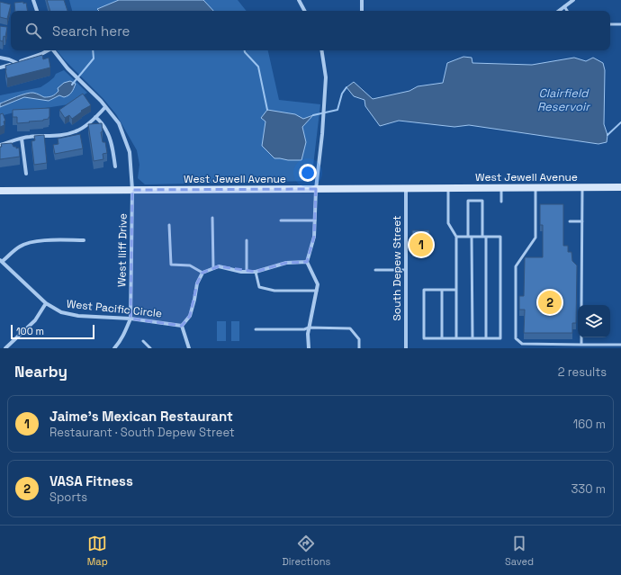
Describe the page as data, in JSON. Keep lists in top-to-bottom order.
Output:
{
  "streets": {
    "main road": ["West Jewell Avenue"],
    "street": ["West Iliff Drive", "South Depew Street", "West Pacific Circle"]
  },
  "crossings": [
    ["West Jewell Avenue", "West Iliff Drive"],
    ["West Jewell Avenue", "South Depew Street"],
    ["West Iliff Drive", "West Pacific Circle"]
  ],
  "water": ["Clairfield Reservoir"],
  "scale_bar": "100 m",
  "page": {
    "search": "Search here",
    "pins": ["1", "2"],
    "scale": "100 m",
    "heading": ["Nearby", "2 results"],
    "list": [
      {
        "mark": "1",
        "name": "Jaime's Mexican Restaurant",
        "note": "Restaurant · South Depew Street",
        "value": "160 m"
      },
      {
        "mark": "2",
        "name": "VASA Fitness",
        "note": "Sports",
        "value": "330 m"
      }
    ],
    "nav": ["Map", "Directions", "Saved"]
  }
}
